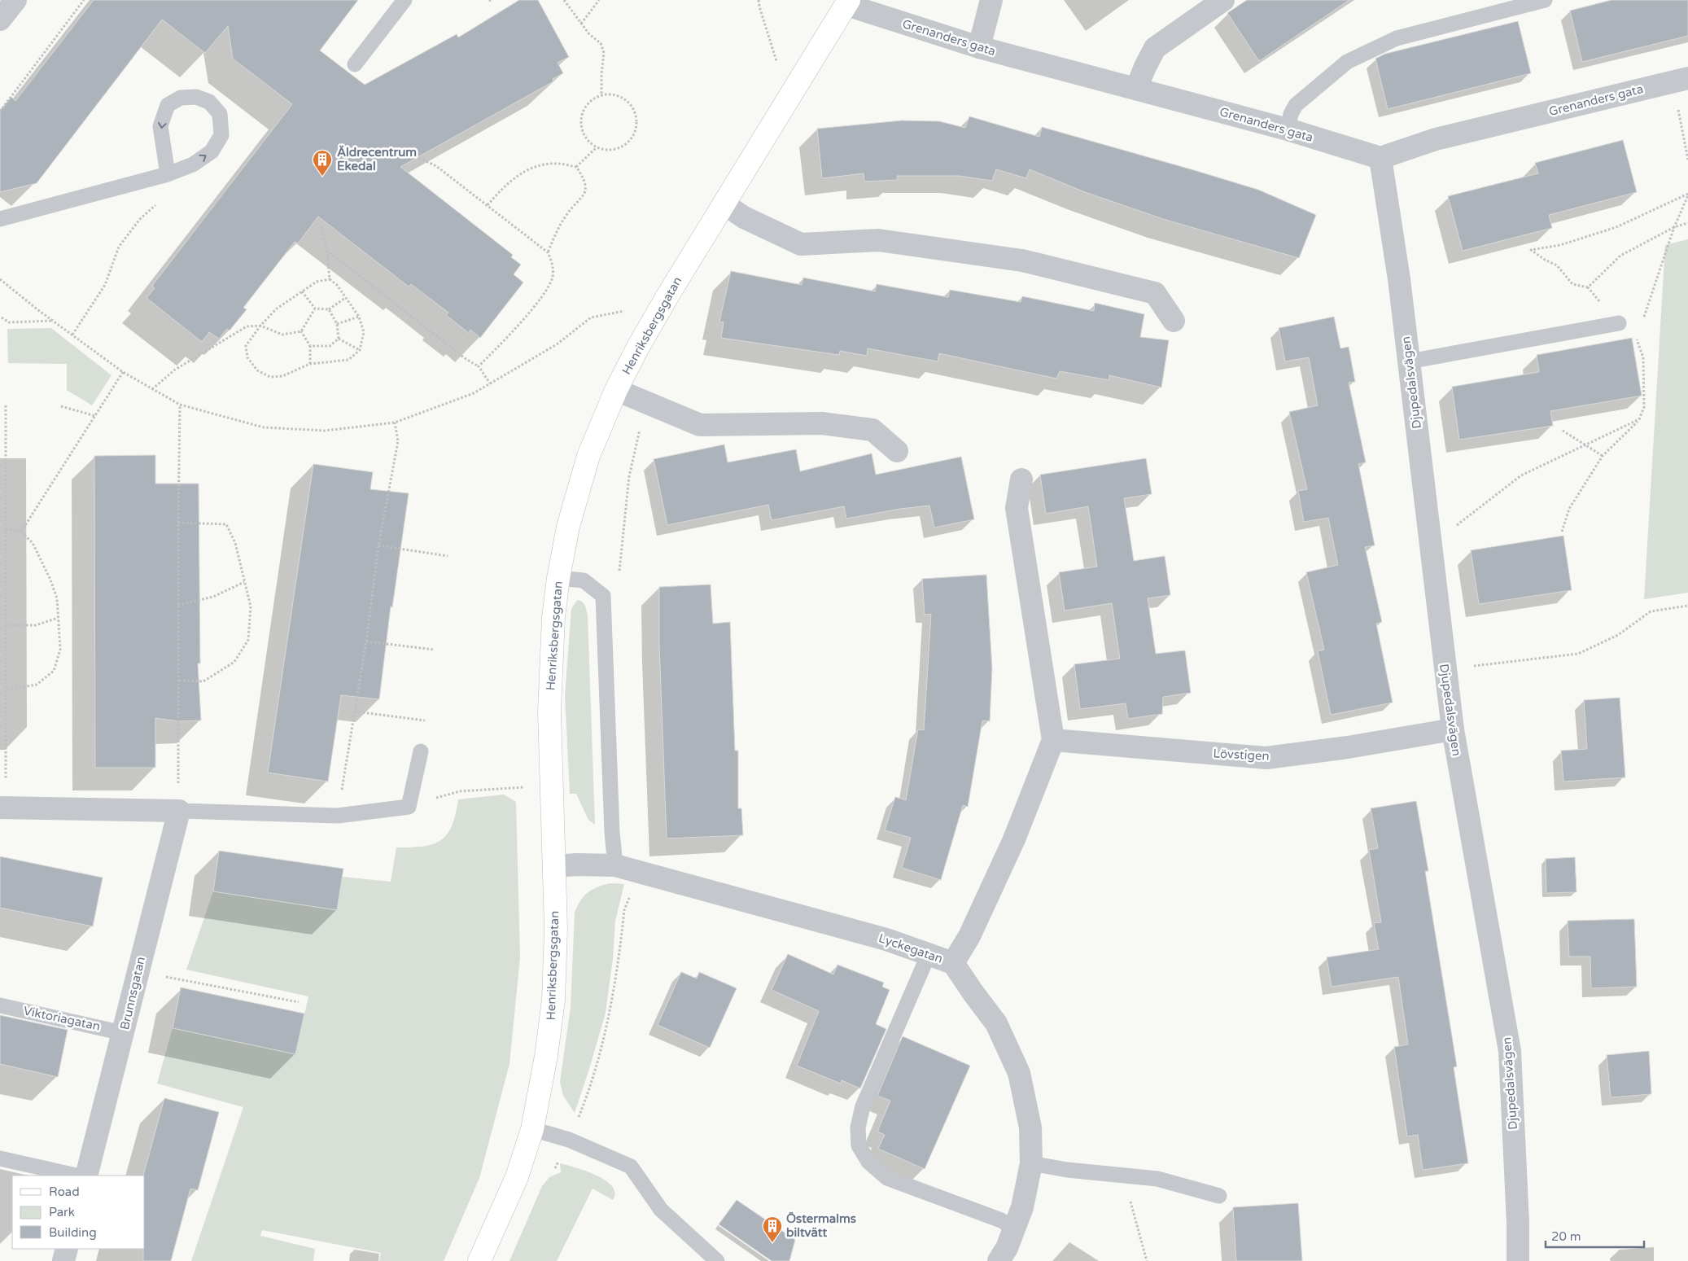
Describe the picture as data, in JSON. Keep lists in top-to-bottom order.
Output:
{
  "streets": {
    "main road": ["Henriksbergsgatan"],
    "street": [
      "Grenanders gata",
      "Djupedalsvägen",
      "Lövstigen",
      "Lyckegatan",
      "Brunnsgatan"
    ],
    "lane": ["Viktoriagatan"]
  },
  "crossings": [
    ["Grenanders gata", "Henriksbergsgatan"],
    ["Grenanders gata", "Djupedalsvägen"],
    ["Henriksbergsgatan", "Lyckegatan"],
    ["Djupedalsvägen", "Lövstigen"],
    ["Brunnsgatan", "Viktoriagatan"]
  ],
  "places": {
    "building": ["Äldrecentrum Ekedal", "Östermalms biltvätt"]
  },
  "legend": ["Road", "Park", "Building"],
  "scale_bar": "20 m"
}
